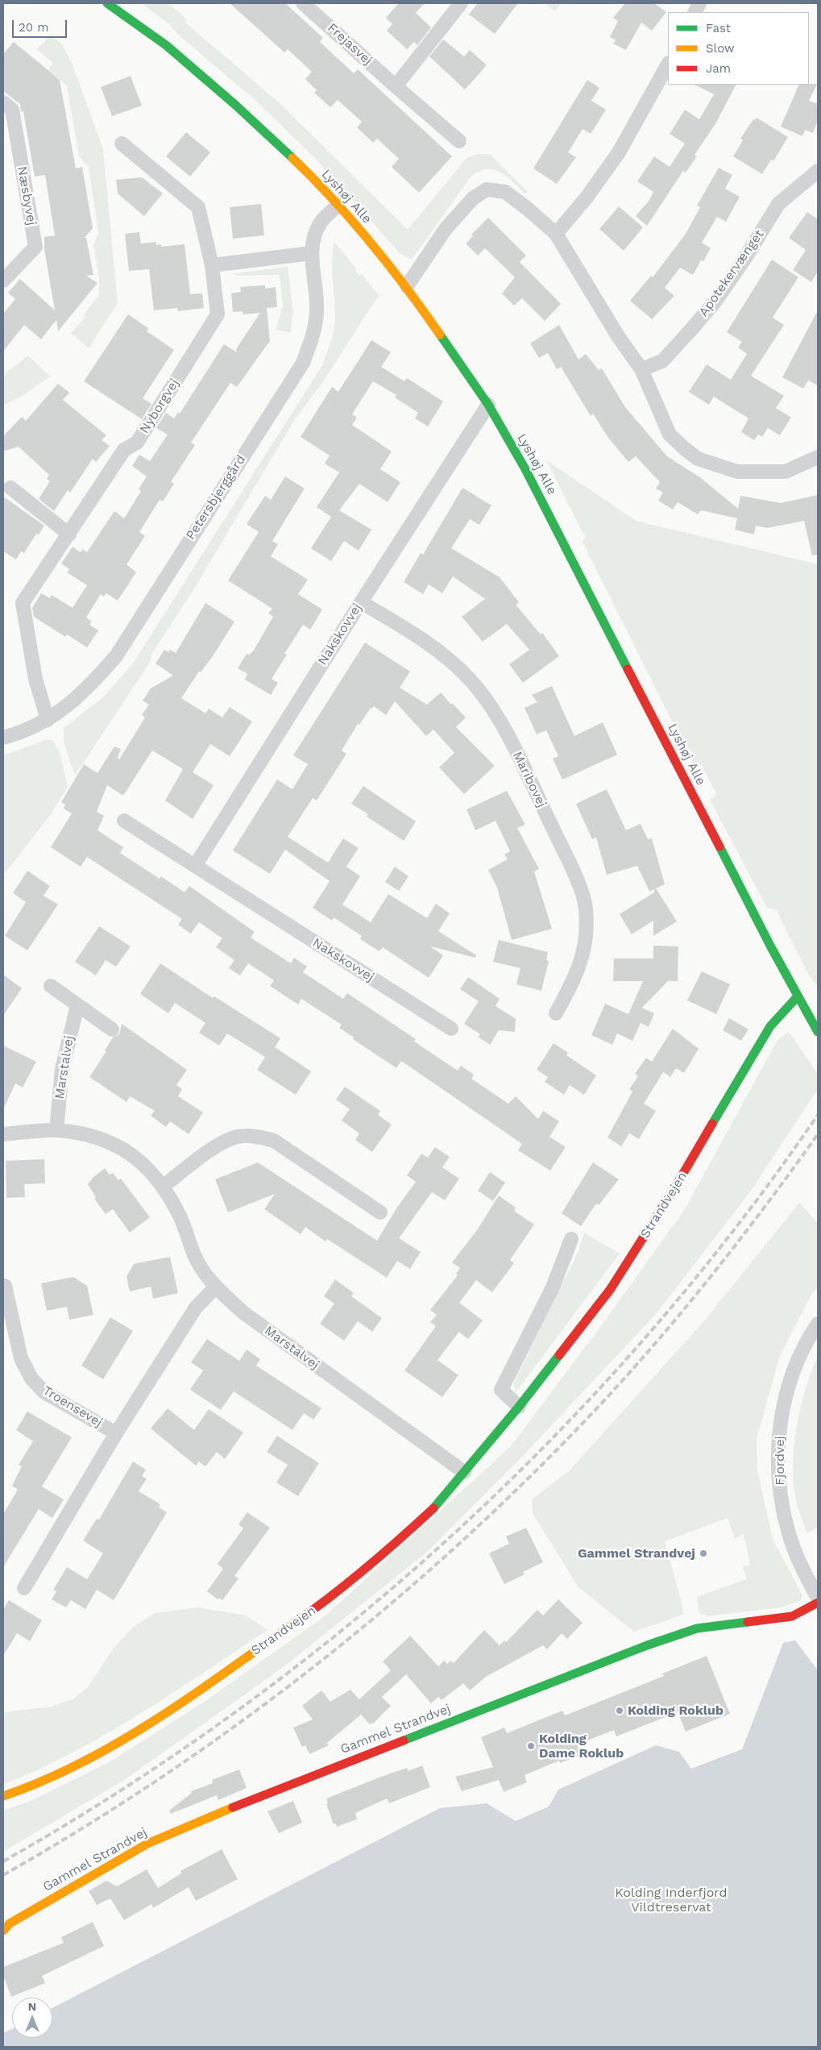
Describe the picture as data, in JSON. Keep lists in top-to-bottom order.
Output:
{
  "streets": {
    "street": [
      "Frejasvej",
      "Næsbyvej",
      "Lyshøj Alle",
      "Apotekervænget",
      "Nyborgvej",
      "Petersbjerggård",
      "Nakskovvej",
      "Maribovej",
      "Marstalvej",
      "Strandvejen",
      "Troensevej",
      "Fjordvej",
      "Gammel Strandvej"
    ]
  },
  "crossings": [
    ["Lyshøj Alle", "Petersbjerggård"],
    ["Lyshøj Alle", "Nakskovvej"],
    ["Lyshøj Alle", "Strandvejen"],
    ["Nyborgvej", "Petersbjerggård"],
    ["Nakskovvej", "Maribovej"],
    ["Marstalvej", "Strandvejen"],
    ["Marstalvej", "Troensevej"]
  ],
  "parks": ["Kolding Inderfjord Vildtreservat"],
  "places": ["Gammel Strandvej", "Kolding Roklub", "Kolding Dame Roklub"],
  "legend": ["Fast", "Slow", "Jam"],
  "scale_bar": "20 m",
  "north": "top"
}
